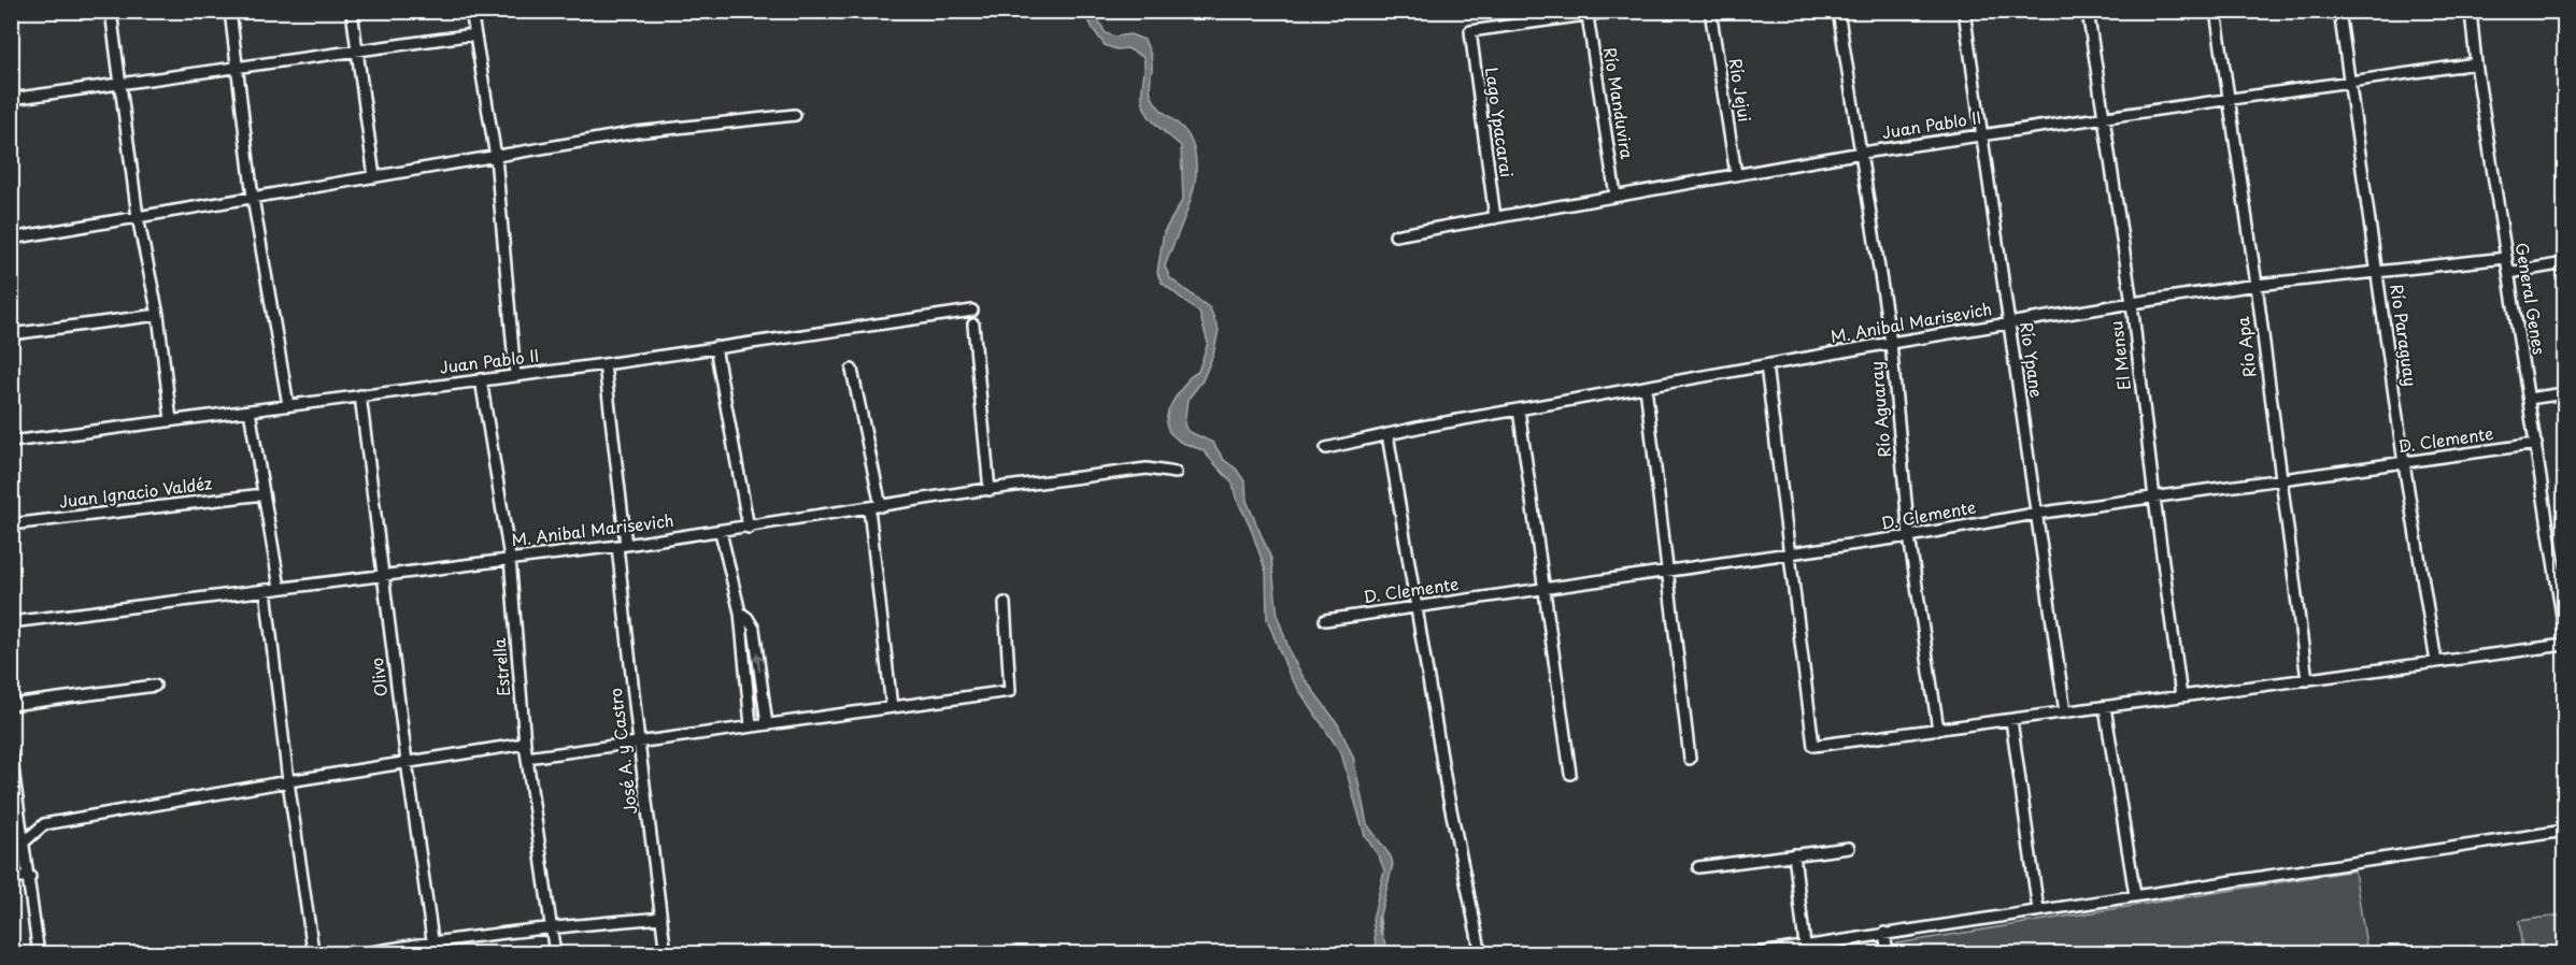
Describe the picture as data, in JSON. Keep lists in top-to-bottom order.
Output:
{
  "streets": {
    "street": [
      "Río Jejui",
      "Río Manduvira",
      "Lago Ypacarai",
      "Juan Pablo II",
      "General Genes",
      "M. Anibal Marisevich",
      "Río Paraguay",
      "Río Apa",
      "El Mensu",
      "Río Ypane",
      "Río Aguaray",
      "D. Clemente",
      "Juan Ignacio Valdéz",
      "Estrella",
      "Olivo",
      "José A. y Castro"
    ]
  },
  "crossings": [
    ["Río Jejui", "Juan Pablo II"],
    ["Río Manduvira", "Lago Ypacarai"],
    ["Río Manduvira", "Juan Pablo II"],
    ["Lago Ypacarai", "Juan Pablo II"],
    ["Juan Pablo II", "General Genes"],
    ["Juan Pablo II", "Río Paraguay"],
    ["Juan Pablo II", "Río Apa"],
    ["Juan Pablo II", "El Mensu"],
    ["Juan Pablo II", "Río Ypane"],
    ["Juan Pablo II", "Río Aguaray"],
    ["Juan Pablo II", "Estrella"],
    ["Juan Pablo II", "Olivo"],
    ["Juan Pablo II", "José A. y Castro"],
    ["General Genes", "M. Anibal Marisevich"],
    ["General Genes", "D. Clemente"],
    ["M. Anibal Marisevich", "Río Paraguay"],
    ["M. Anibal Marisevich", "Río Apa"],
    ["M. Anibal Marisevich", "El Mensu"],
    ["M. Anibal Marisevich", "Río Ypane"],
    ["M. Anibal Marisevich", "Río Aguaray"],
    ["M. Anibal Marisevich", "Estrella"],
    ["M. Anibal Marisevich", "Olivo"],
    ["M. Anibal Marisevich", "José A. y Castro"],
    ["Río Paraguay", "D. Clemente"],
    ["Río Apa", "D. Clemente"],
    ["El Mensu", "D. Clemente"],
    ["Río Ypane", "D. Clemente"],
    ["Río Aguaray", "D. Clemente"]
  ]
}
